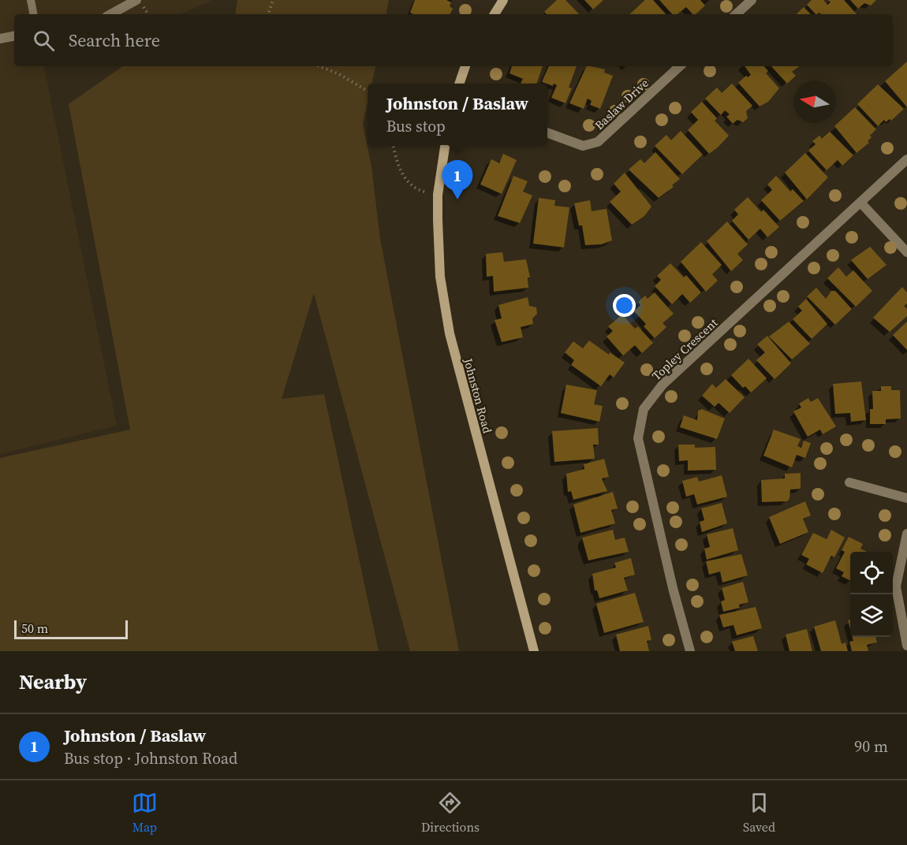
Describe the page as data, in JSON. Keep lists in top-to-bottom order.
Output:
{
  "streets": {
    "street": ["Baslaw Drive", "Topley Crescent", "Johnston Road"]
  },
  "scale_bar": "50 m",
  "north": "left",
  "page": {
    "search": "Search here",
    "popup": ["Johnston / Baslaw", "Bus stop"],
    "pins": "1",
    "scale": "50 m",
    "heading": "Nearby",
    "list": [
      {
        "mark": "1",
        "name": "Johnston / Baslaw",
        "note": "Bus stop · Johnston Road",
        "value": "90 m"
      }
    ],
    "nav": ["Map", "Directions", "Saved"]
  }
}
